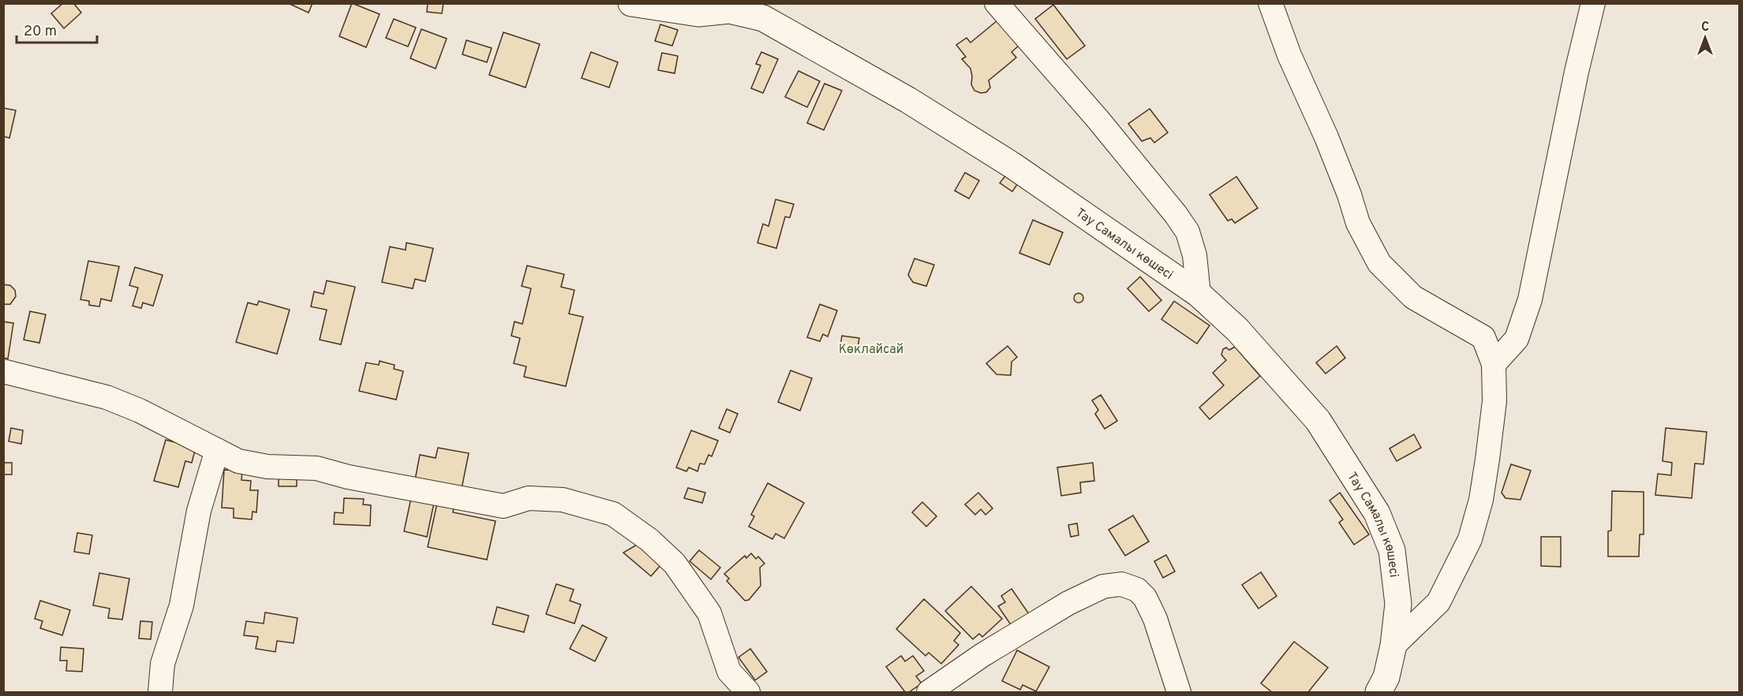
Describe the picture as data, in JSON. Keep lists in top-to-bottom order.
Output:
{
  "streets": {
    "street": ["Тау Самалы көшесі"]
  },
  "parks": ["Көклайсай"],
  "scale_bar": "20 m",
  "north": "top"
}
